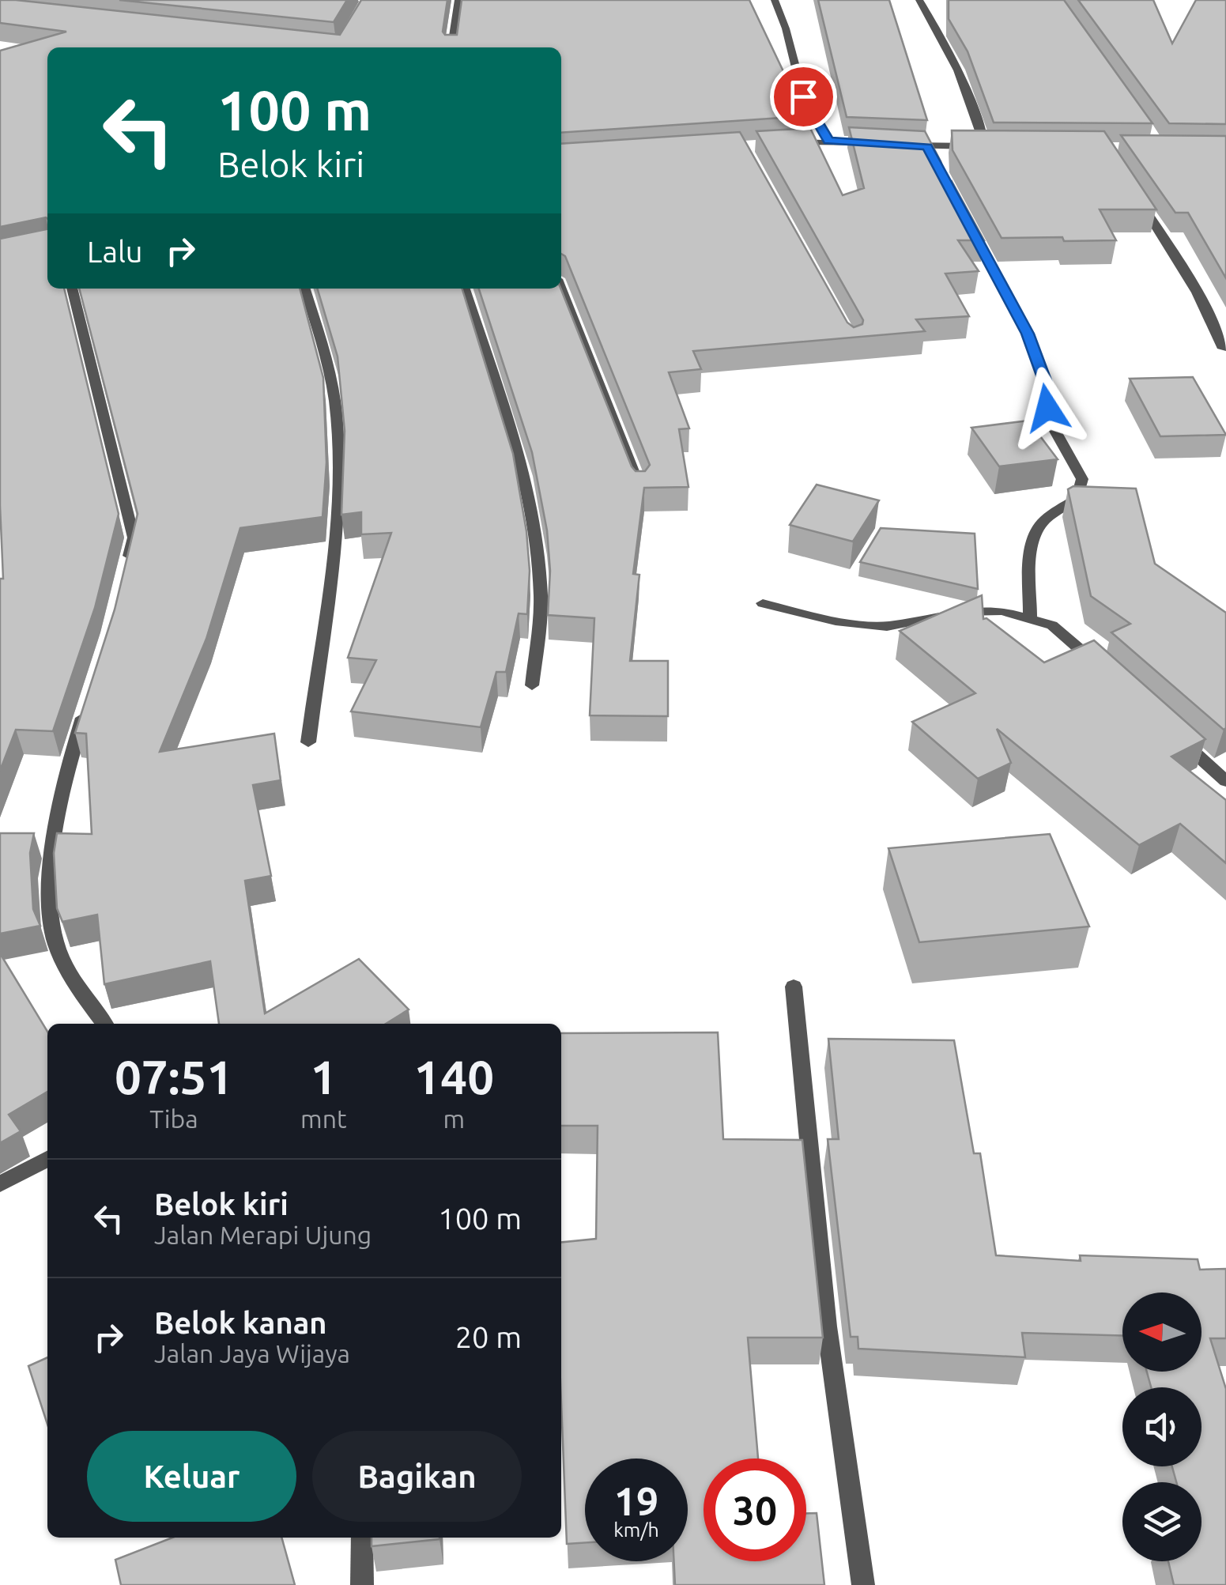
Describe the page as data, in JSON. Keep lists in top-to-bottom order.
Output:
{
  "north": "left",
  "page": {
    "turn": ["100 m", "Belok kiri"],
    "then": "Lalu",
    "eta": [
      "07:51",
      "Tiba",
      "1",
      "mnt",
      "140",
      "m"
    ],
    "list": [
      {
        "name": "Belok kiri",
        "note": "Jalan Merapi Ujung",
        "value": "100 m"
      },
      {
        "name": "Belok kanan",
        "note": "Jalan Jaya Wijaya",
        "value": "20 m"
      }
    ],
    "buttons": ["Keluar", "Bagikan"],
    "speed": "19 km/h",
    "limit": "30"
  }
}
